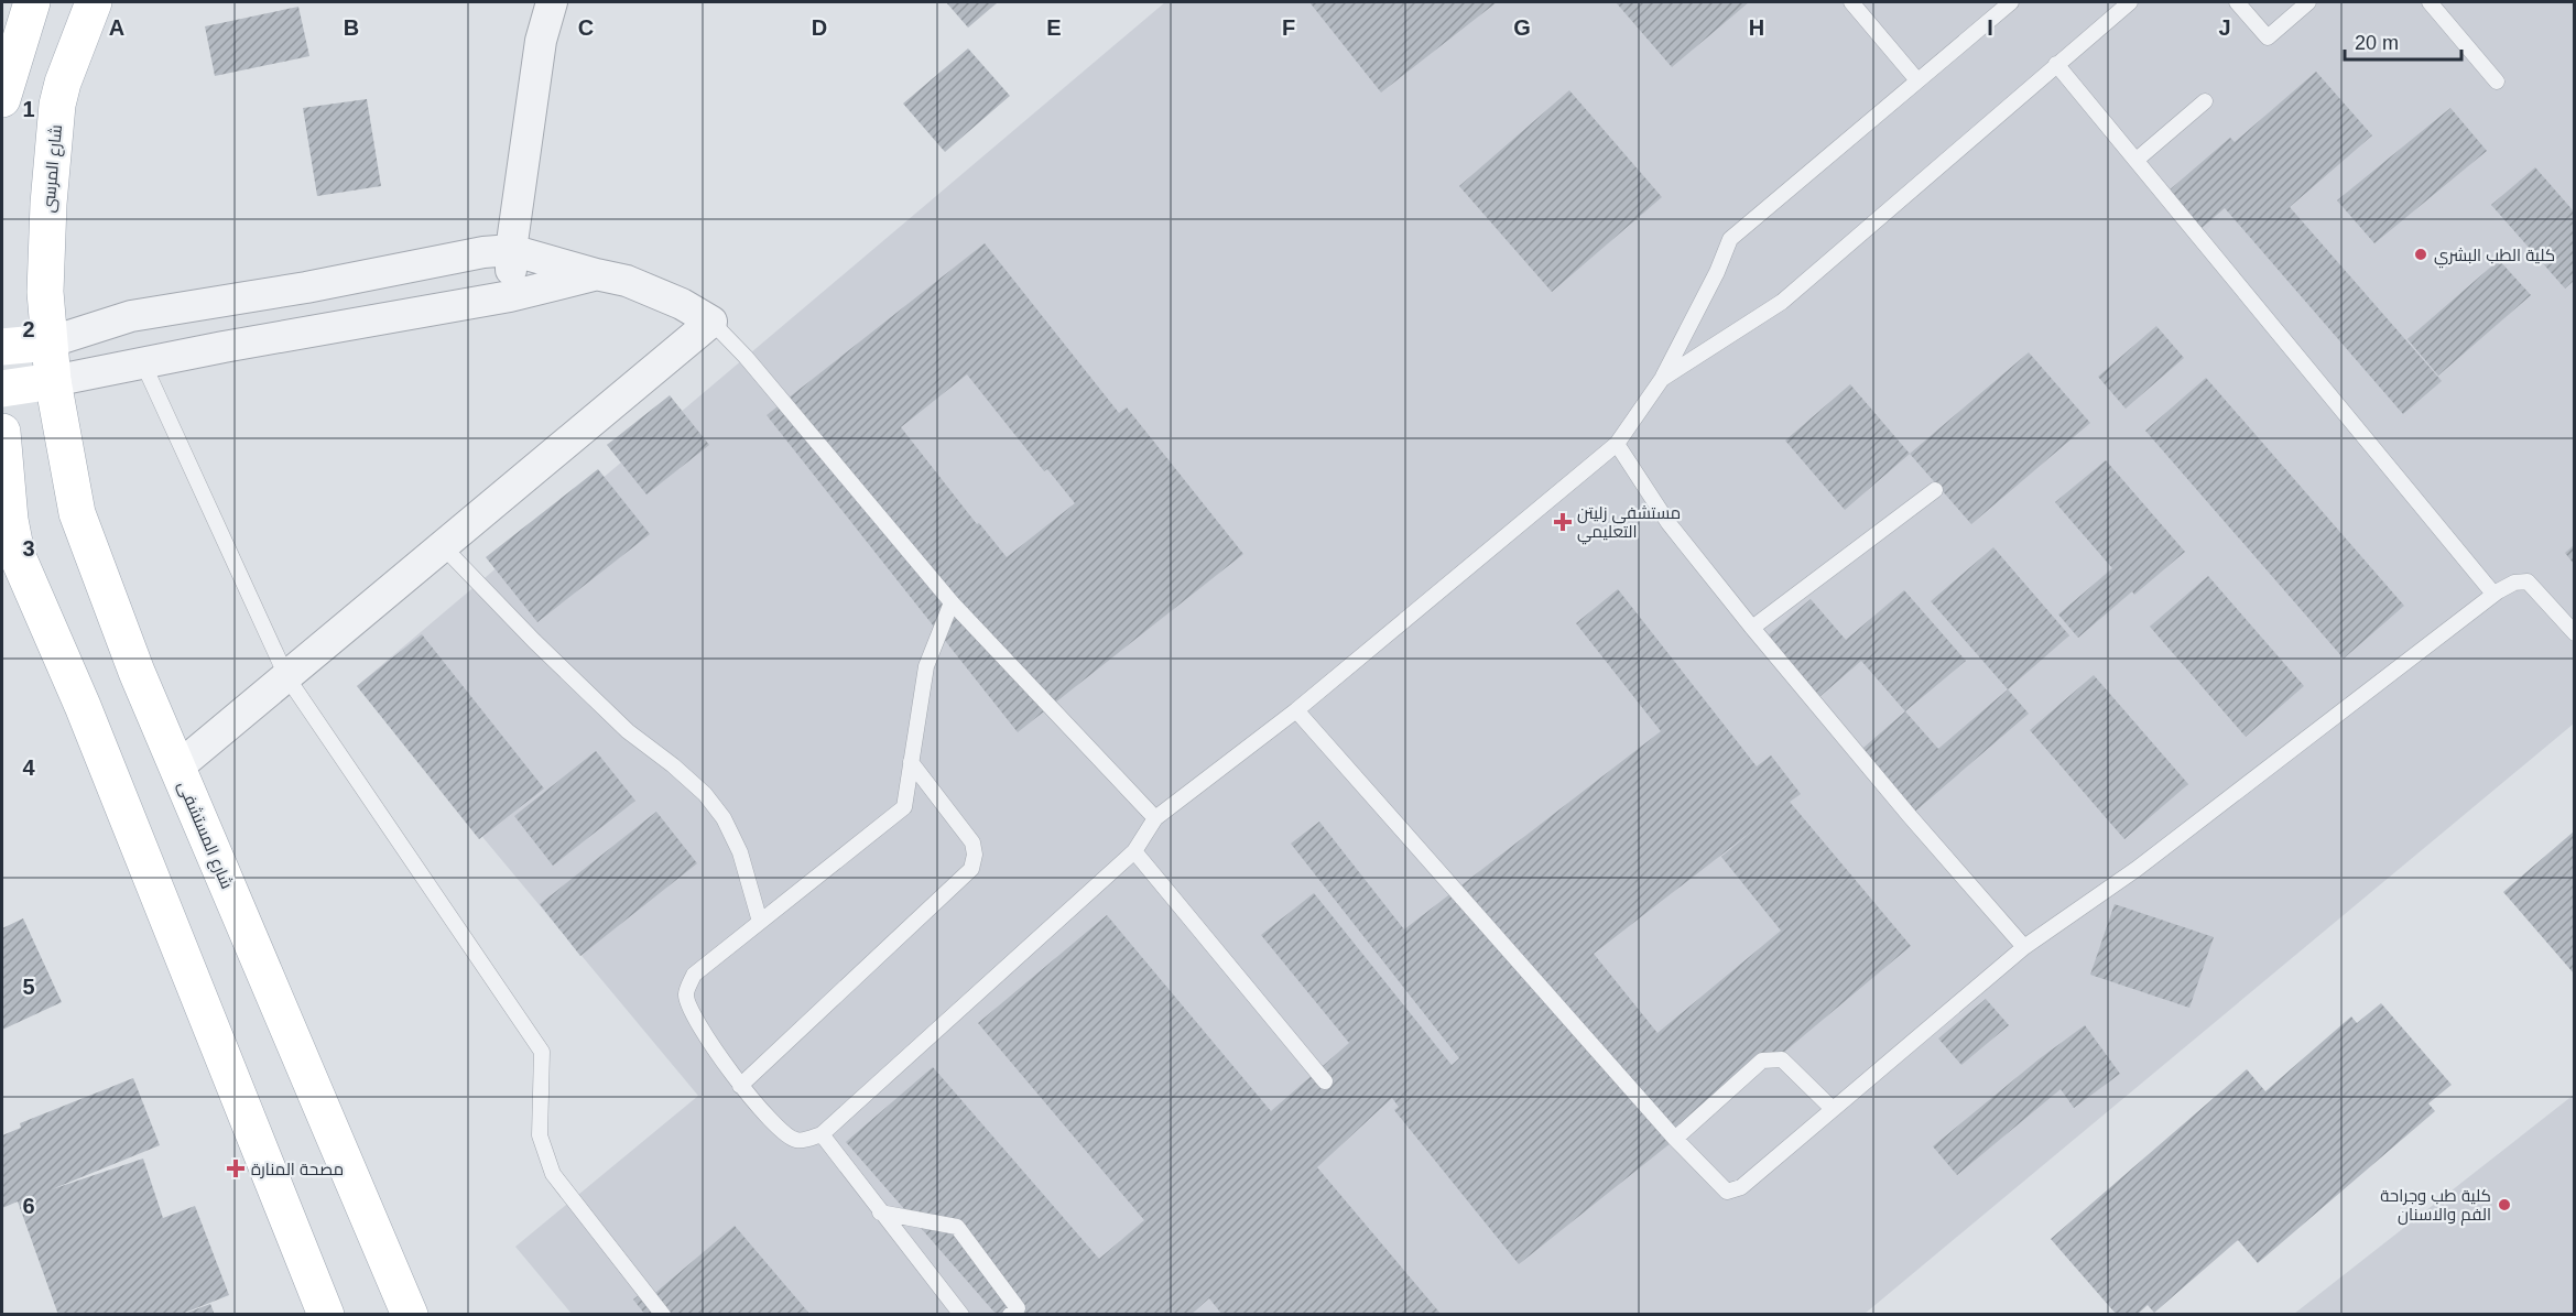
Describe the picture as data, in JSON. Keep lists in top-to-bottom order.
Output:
{
  "streets": {
    "main road": ["شارع المرسى", "شارع المستشفى"]
  },
  "crossings": [
    ["شارع المرسى", "شارع المستشفى"]
  ],
  "places": {
    "other": ["كلية الطب البشري", "كلية طب وجراحة الفم والاسنان"],
    "health": ["مستشفى زليتن التعليمي", "مصحة المنارة"]
  },
  "scale_bar": "20 m",
  "grid": {
    "columns": [
      "A",
      "B",
      "C",
      "D",
      "E",
      "F",
      "G",
      "H",
      "I",
      "J"
    ],
    "rows": [
      "1",
      "2",
      "3",
      "4",
      "5",
      "6"
    ]
  }
}
